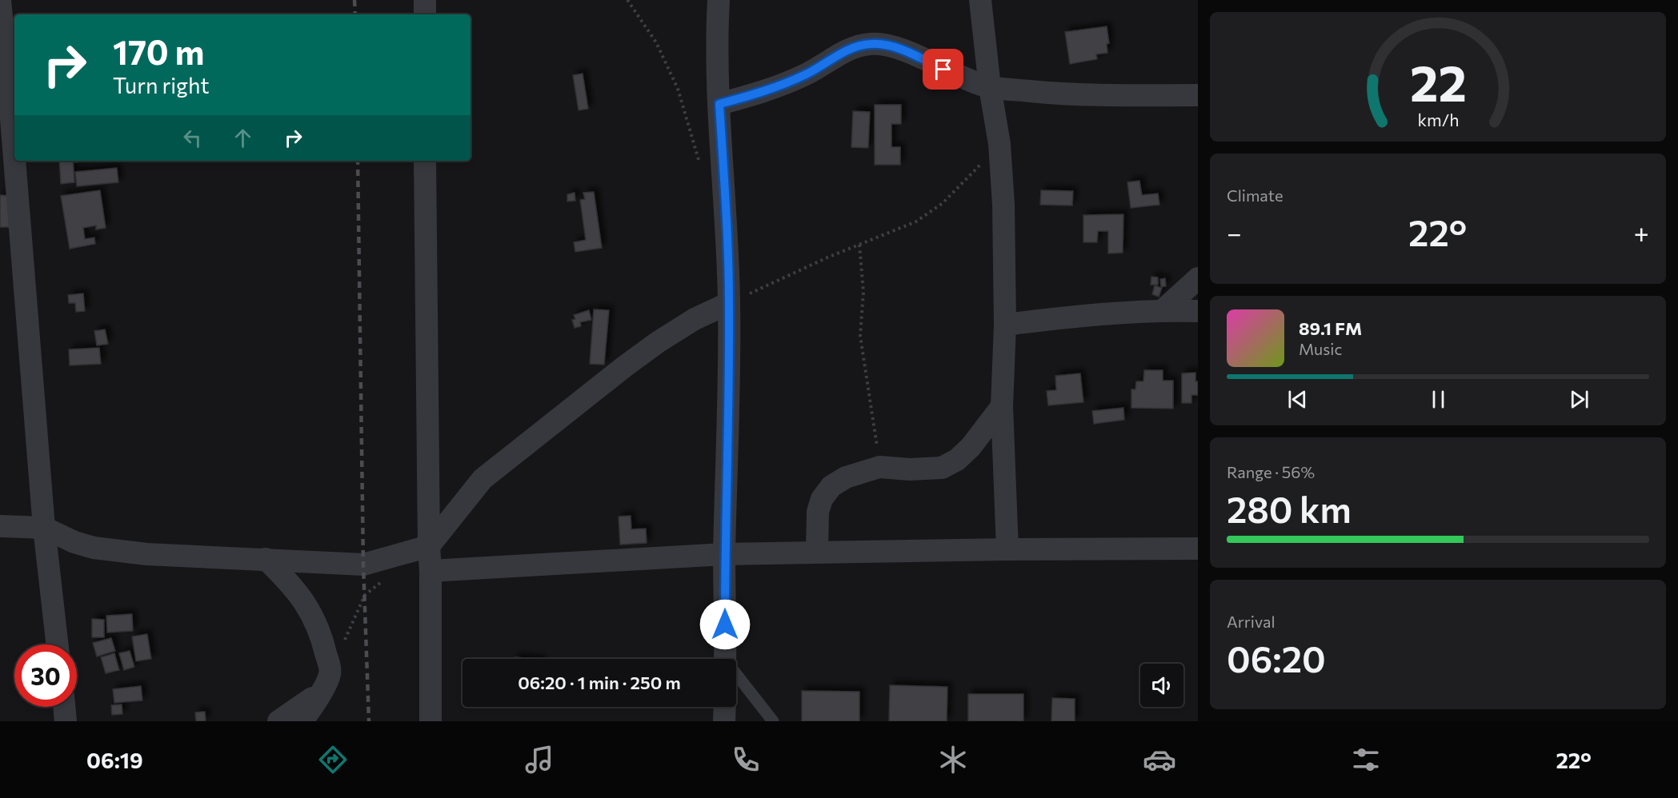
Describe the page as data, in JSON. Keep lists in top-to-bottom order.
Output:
{
  "page": {
    "turn": ["170 m", "Turn right"],
    "tile": [
      "Climate",
      ["Range · 56%", "280 km"],
      ["Arrival", "06:20"]
    ],
    "heat": ["−", "22°", "+"],
    "song": ["89.1 FM", "Music"],
    "limit": "30",
    "trip": "06:20 · 1 min · 250 m",
    "tabs": ["06:19", "22°"],
    "gauge": ["22", "km/h"]
  }
}
